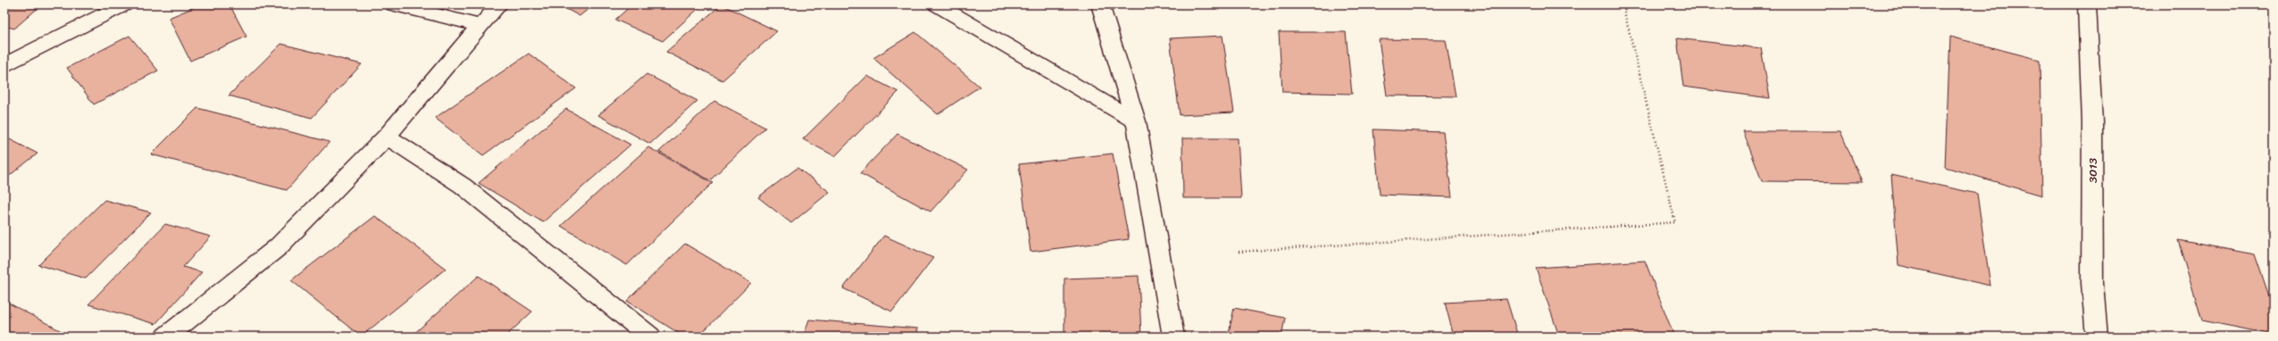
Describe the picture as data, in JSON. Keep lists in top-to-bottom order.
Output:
{
  "streets": {
    "street": ["3013"]
  }
}
